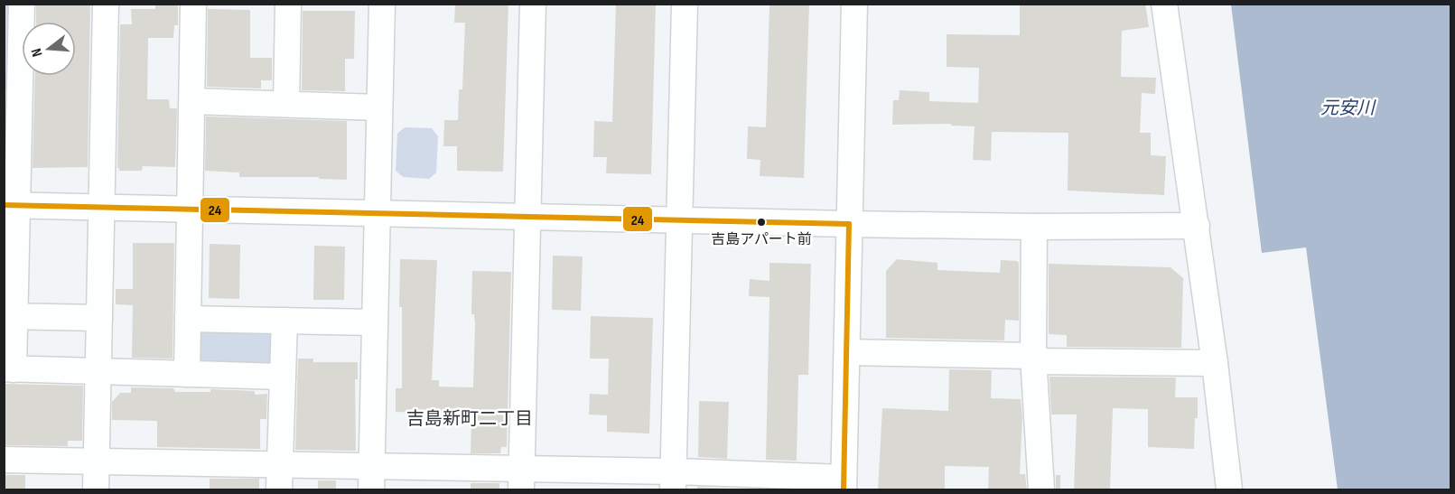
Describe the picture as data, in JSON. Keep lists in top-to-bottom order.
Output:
{
  "districts": ["吉島新町二丁目"],
  "water": ["元安川"],
  "places": ["吉島アパート前"],
  "lines": ["transit line 24"],
  "north": "left"
}
